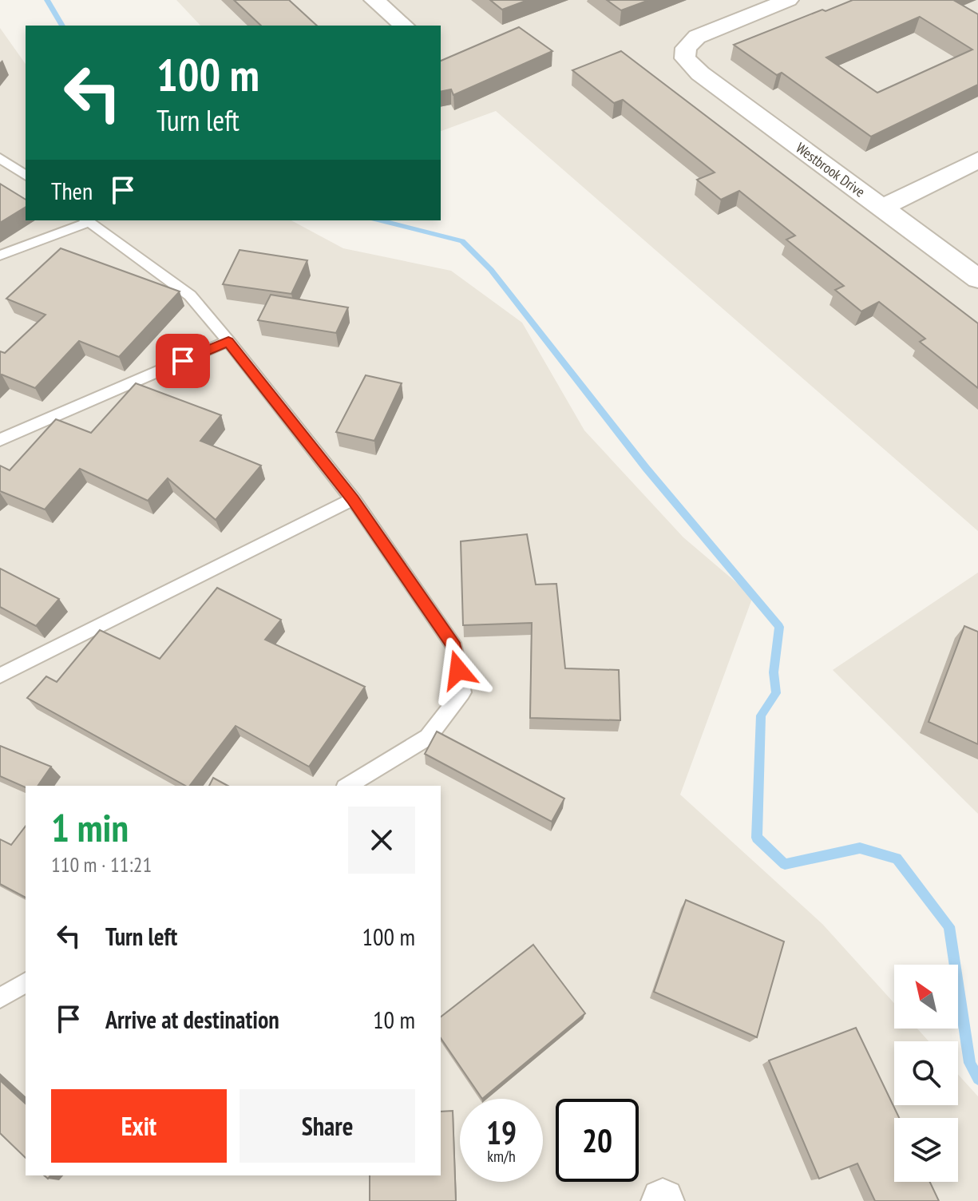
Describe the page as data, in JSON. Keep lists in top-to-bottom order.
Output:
{
  "streets": {
    "street": ["Westbrook Drive"]
  },
  "north": "top left",
  "page": {
    "turn": ["100 m", "Turn left"],
    "then": "Then",
    "heading": ["1 min", "110 m · 11:21"],
    "list": [
      {
        "name": "Turn left",
        "value": "100 m"
      },
      {
        "name": "Arrive at destination",
        "value": "10 m"
      }
    ],
    "buttons": ["Exit", "Share"],
    "speed": "19 km/h",
    "limit": "20"
  }
}
